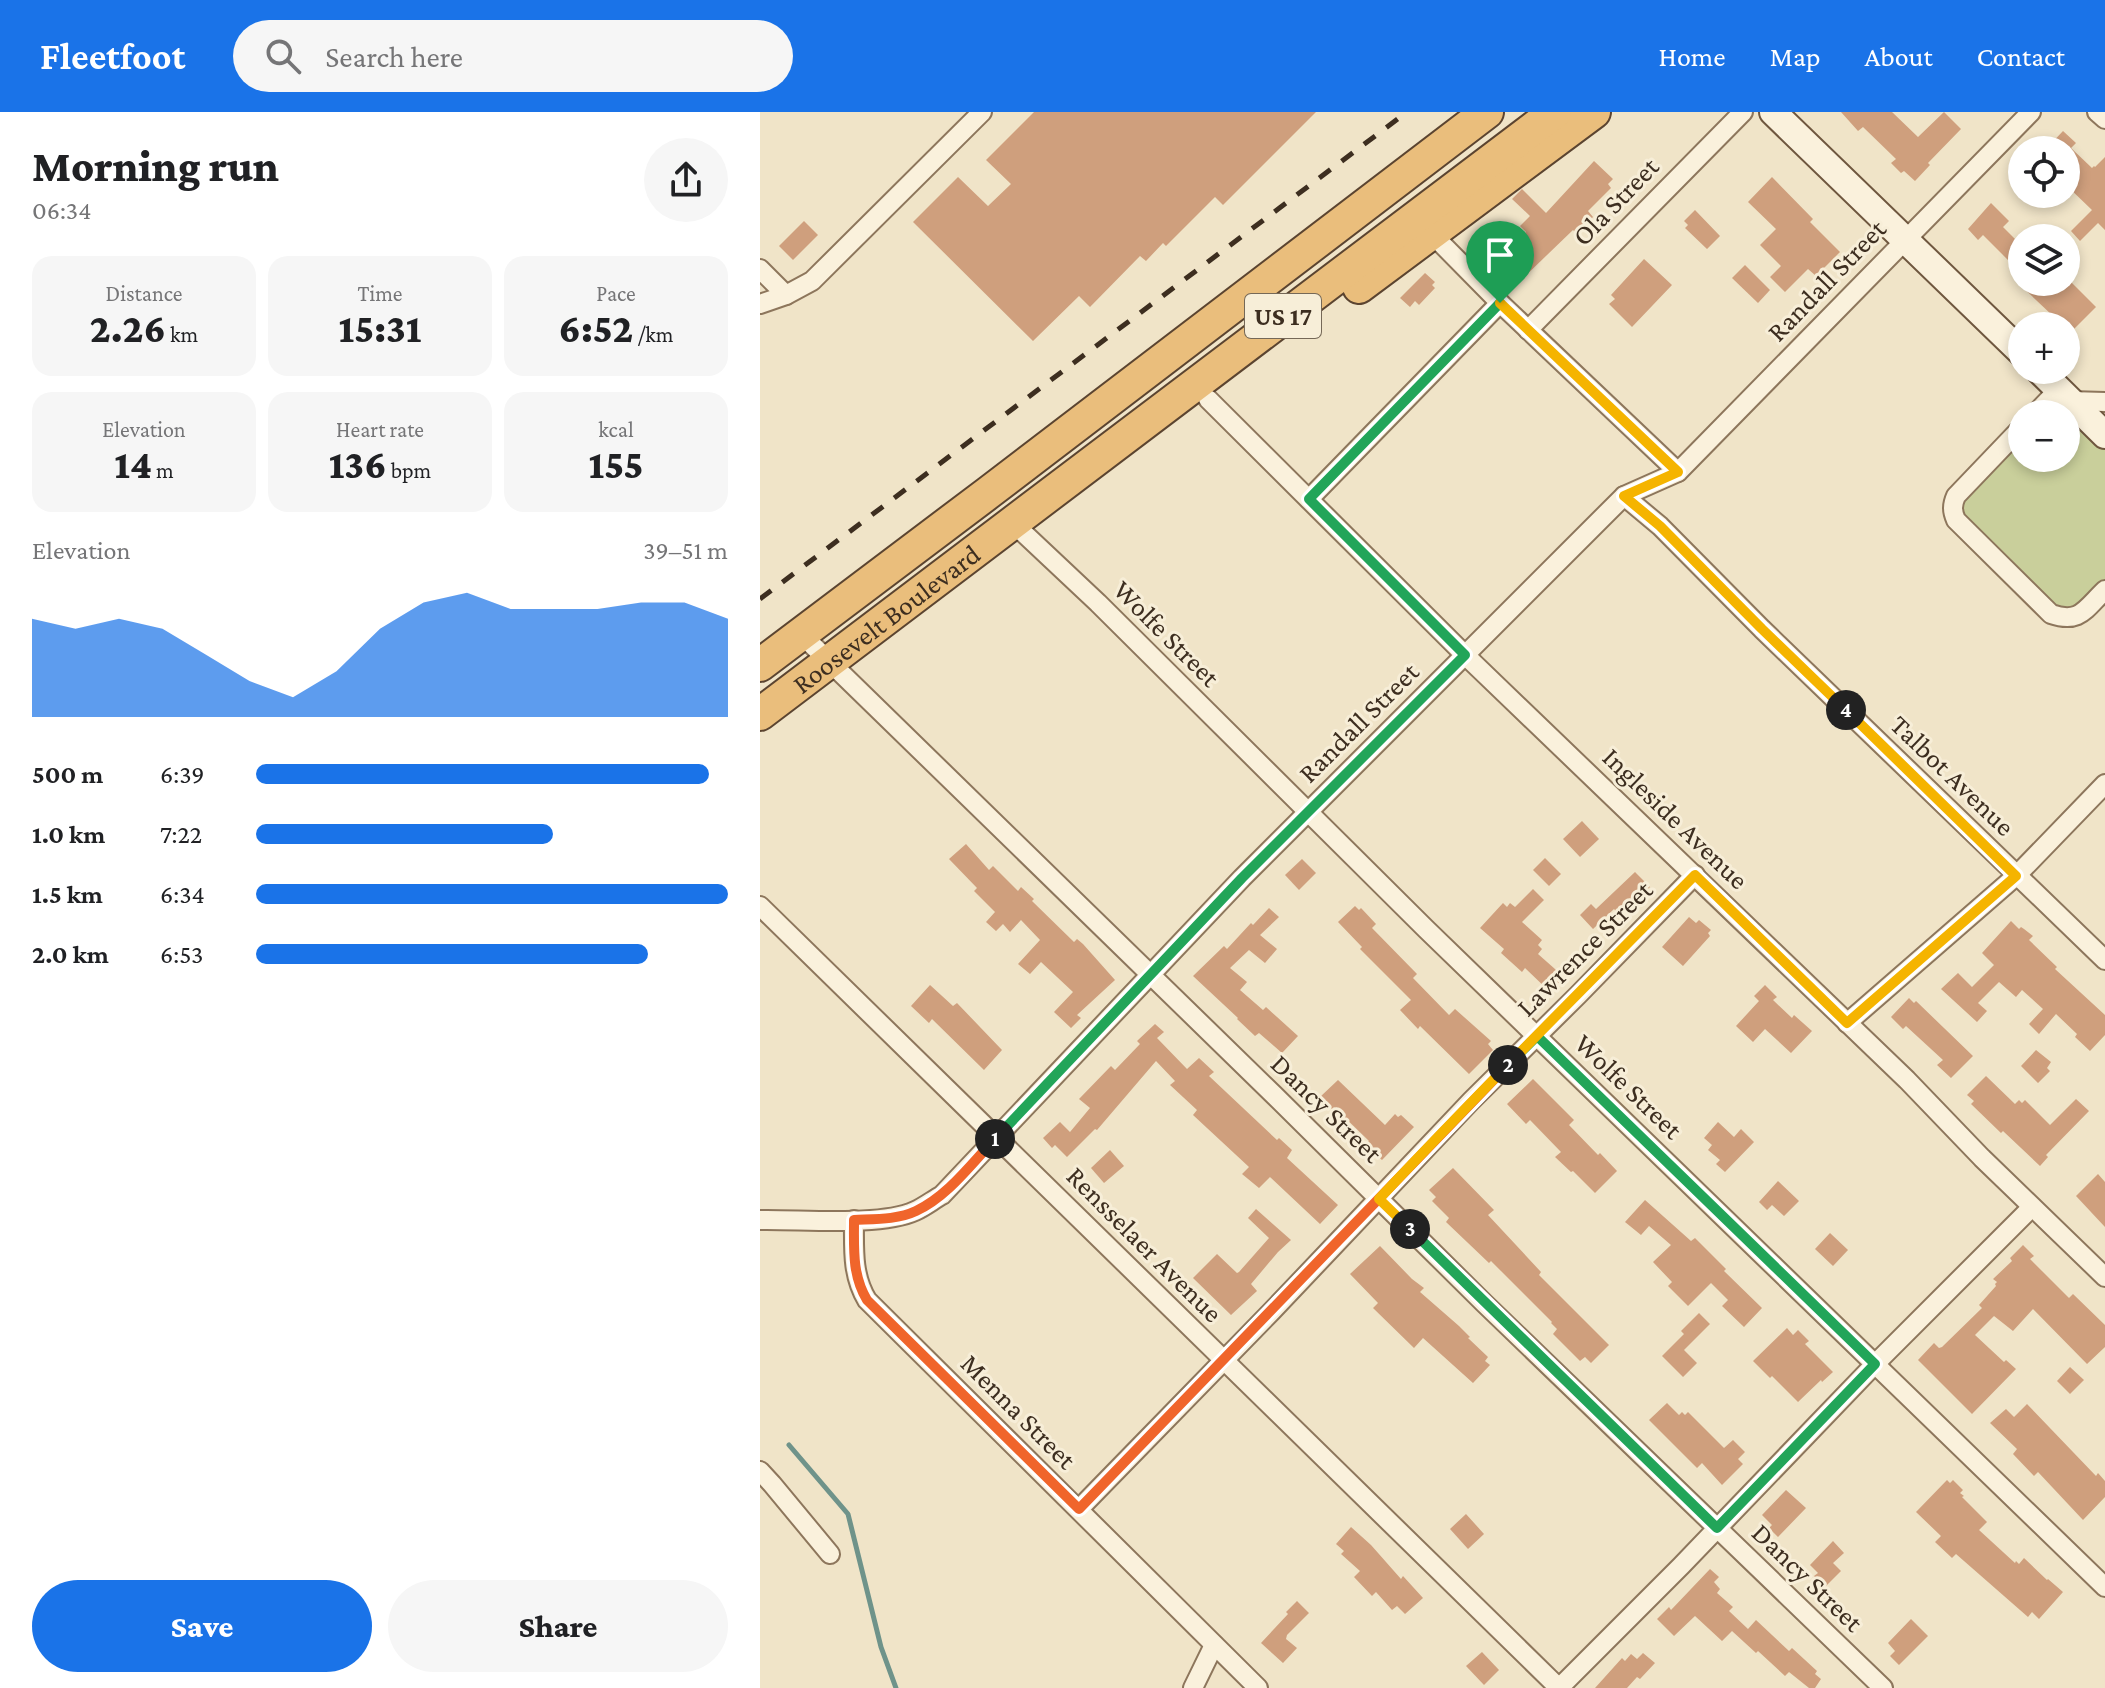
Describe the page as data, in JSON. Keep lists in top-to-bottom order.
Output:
{
  "streets": {
    "highway": ["US 17", "Roosevelt Boulevard"],
    "street": [
      "Ola Street",
      "Randall Street",
      "Wolfe Street",
      "Talbot Avenue",
      "Ingleside Avenue",
      "Lawrence Street",
      "Dancy Street",
      "Rensselaer Avenue",
      "Menna Street"
    ]
  },
  "crossings": [
    ["Randall Street", "Wolfe Street"],
    ["Randall Street", "Talbot Avenue"],
    ["Randall Street", "Ingleside Avenue"],
    ["Randall Street", "Dancy Street"],
    ["Randall Street", "Rensselaer Avenue"],
    ["Randall Street", "Menna Street"],
    ["US 17", "Roosevelt Boulevard"],
    ["US 17", "Wolfe Street"],
    ["Roosevelt Boulevard", "Wolfe Street"],
    ["Roosevelt Boulevard", "Dancy Street"],
    ["Wolfe Street", "Lawrence Street"],
    ["Ingleside Avenue", "Lawrence Street"],
    ["Lawrence Street", "Dancy Street"],
    ["Lawrence Street", "Rensselaer Avenue"],
    ["Lawrence Street", "Menna Street"]
  ],
  "page": {
    "header": "Fleetfoot",
    "search": "Search here",
    "nav": [
      "Home",
      "Map",
      "About",
      "Contact"
    ],
    "heading": ["Morning run", "06:34"],
    "map_buttons": ["+", "−"],
    "stats": [
      ["Distance", "2.26 km"],
      ["Time", "15:31"],
      ["Pace", "6:52 /km"],
      ["Elevation", "14 m"],
      ["Heart rate", "136 bpm"],
      ["kcal", "155"]
    ],
    "chart": ["Elevation", "39–51 m"],
    "pins": [
      "4",
      "2",
      "1",
      "3"
    ],
    "list": [
      {
        "name": "500 m",
        "note": "6:39"
      },
      {
        "name": "1.0 km",
        "note": "7:22"
      },
      {
        "name": "1.5 km",
        "note": "6:34"
      },
      {
        "name": "2.0 km",
        "note": "6:53"
      }
    ],
    "buttons": ["Save", "Share"]
  }
}
